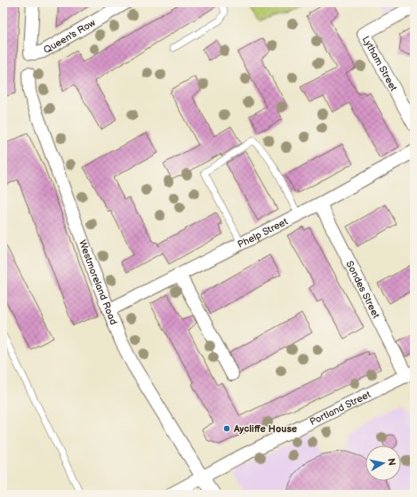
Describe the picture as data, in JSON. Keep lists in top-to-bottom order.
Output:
{
  "streets": {
    "street": [
      "Queen's Row",
      "Lytham Street",
      "Phelp Street",
      "Westmoreland Road",
      "Sondes Street",
      "Portland Street"
    ]
  },
  "crossings": [
    ["Phelp Street", "Westmoreland Road"],
    ["Phelp Street", "Sondes Street"],
    ["Westmoreland Road", "Portland Street"],
    ["Sondes Street", "Portland Street"]
  ],
  "places": ["Aycliffe House"],
  "north": "right"
}
